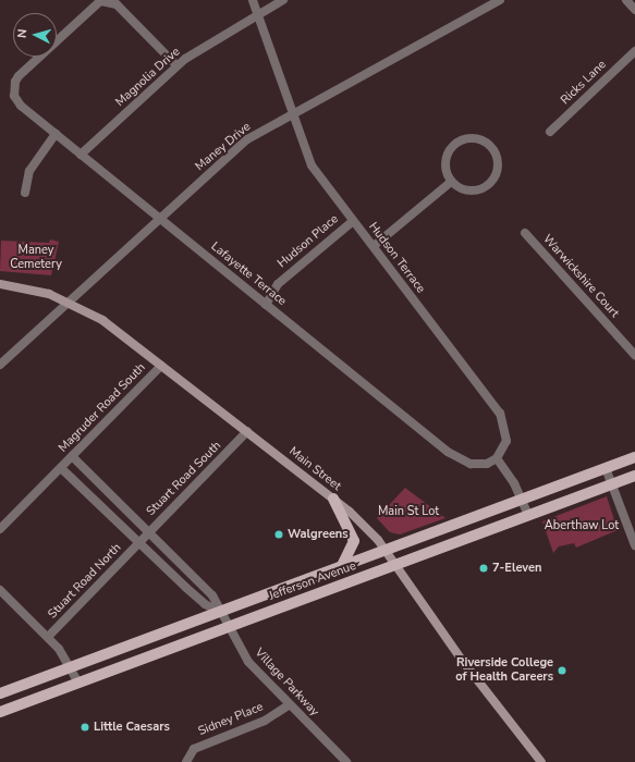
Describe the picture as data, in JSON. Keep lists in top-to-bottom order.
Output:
{
  "streets": {
    "main road": ["Main Street", "Jefferson Avenue"],
    "street": [
      "Magnolia Drive",
      "Ricks Lane",
      "Maney Drive",
      "Hudson Place",
      "Hudson Terrace",
      "Lafayette Terrace",
      "Warwickshire Court",
      "Magruder Road South",
      "Stuart Road South",
      "Stuart Road North",
      "Village Parkway",
      "Sidney Place"
    ]
  },
  "crossings": [
    ["Magnolia Drive", "Hudson Terrace"],
    ["Magnolia Drive", "Lafayette Terrace"],
    ["Maney Drive", "Hudson Terrace"],
    ["Maney Drive", "Lafayette Terrace"],
    ["Maney Drive", "Main Street"],
    ["Hudson Place", "Hudson Terrace"],
    ["Hudson Place", "Lafayette Terrace"],
    ["Hudson Terrace", "Lafayette Terrace"],
    ["Magruder Road South", "Main Street"],
    ["Magruder Road South", "Village Parkway"],
    ["Main Street", "Stuart Road South"],
    ["Main Street", "Jefferson Avenue"],
    ["Stuart Road South", "Stuart Road North"],
    ["Stuart Road South", "Village Parkway"],
    ["Jefferson Avenue", "Village Parkway"],
    ["Village Parkway", "Sidney Place"]
  ],
  "parks": ["Maney Cemetery", "Main St Lot", "Aberthaw Lot"],
  "places": [
    "Walgreens",
    "7-Eleven",
    "Riverside College of Health Careers",
    "Little Caesars"
  ],
  "north": "left"
}
